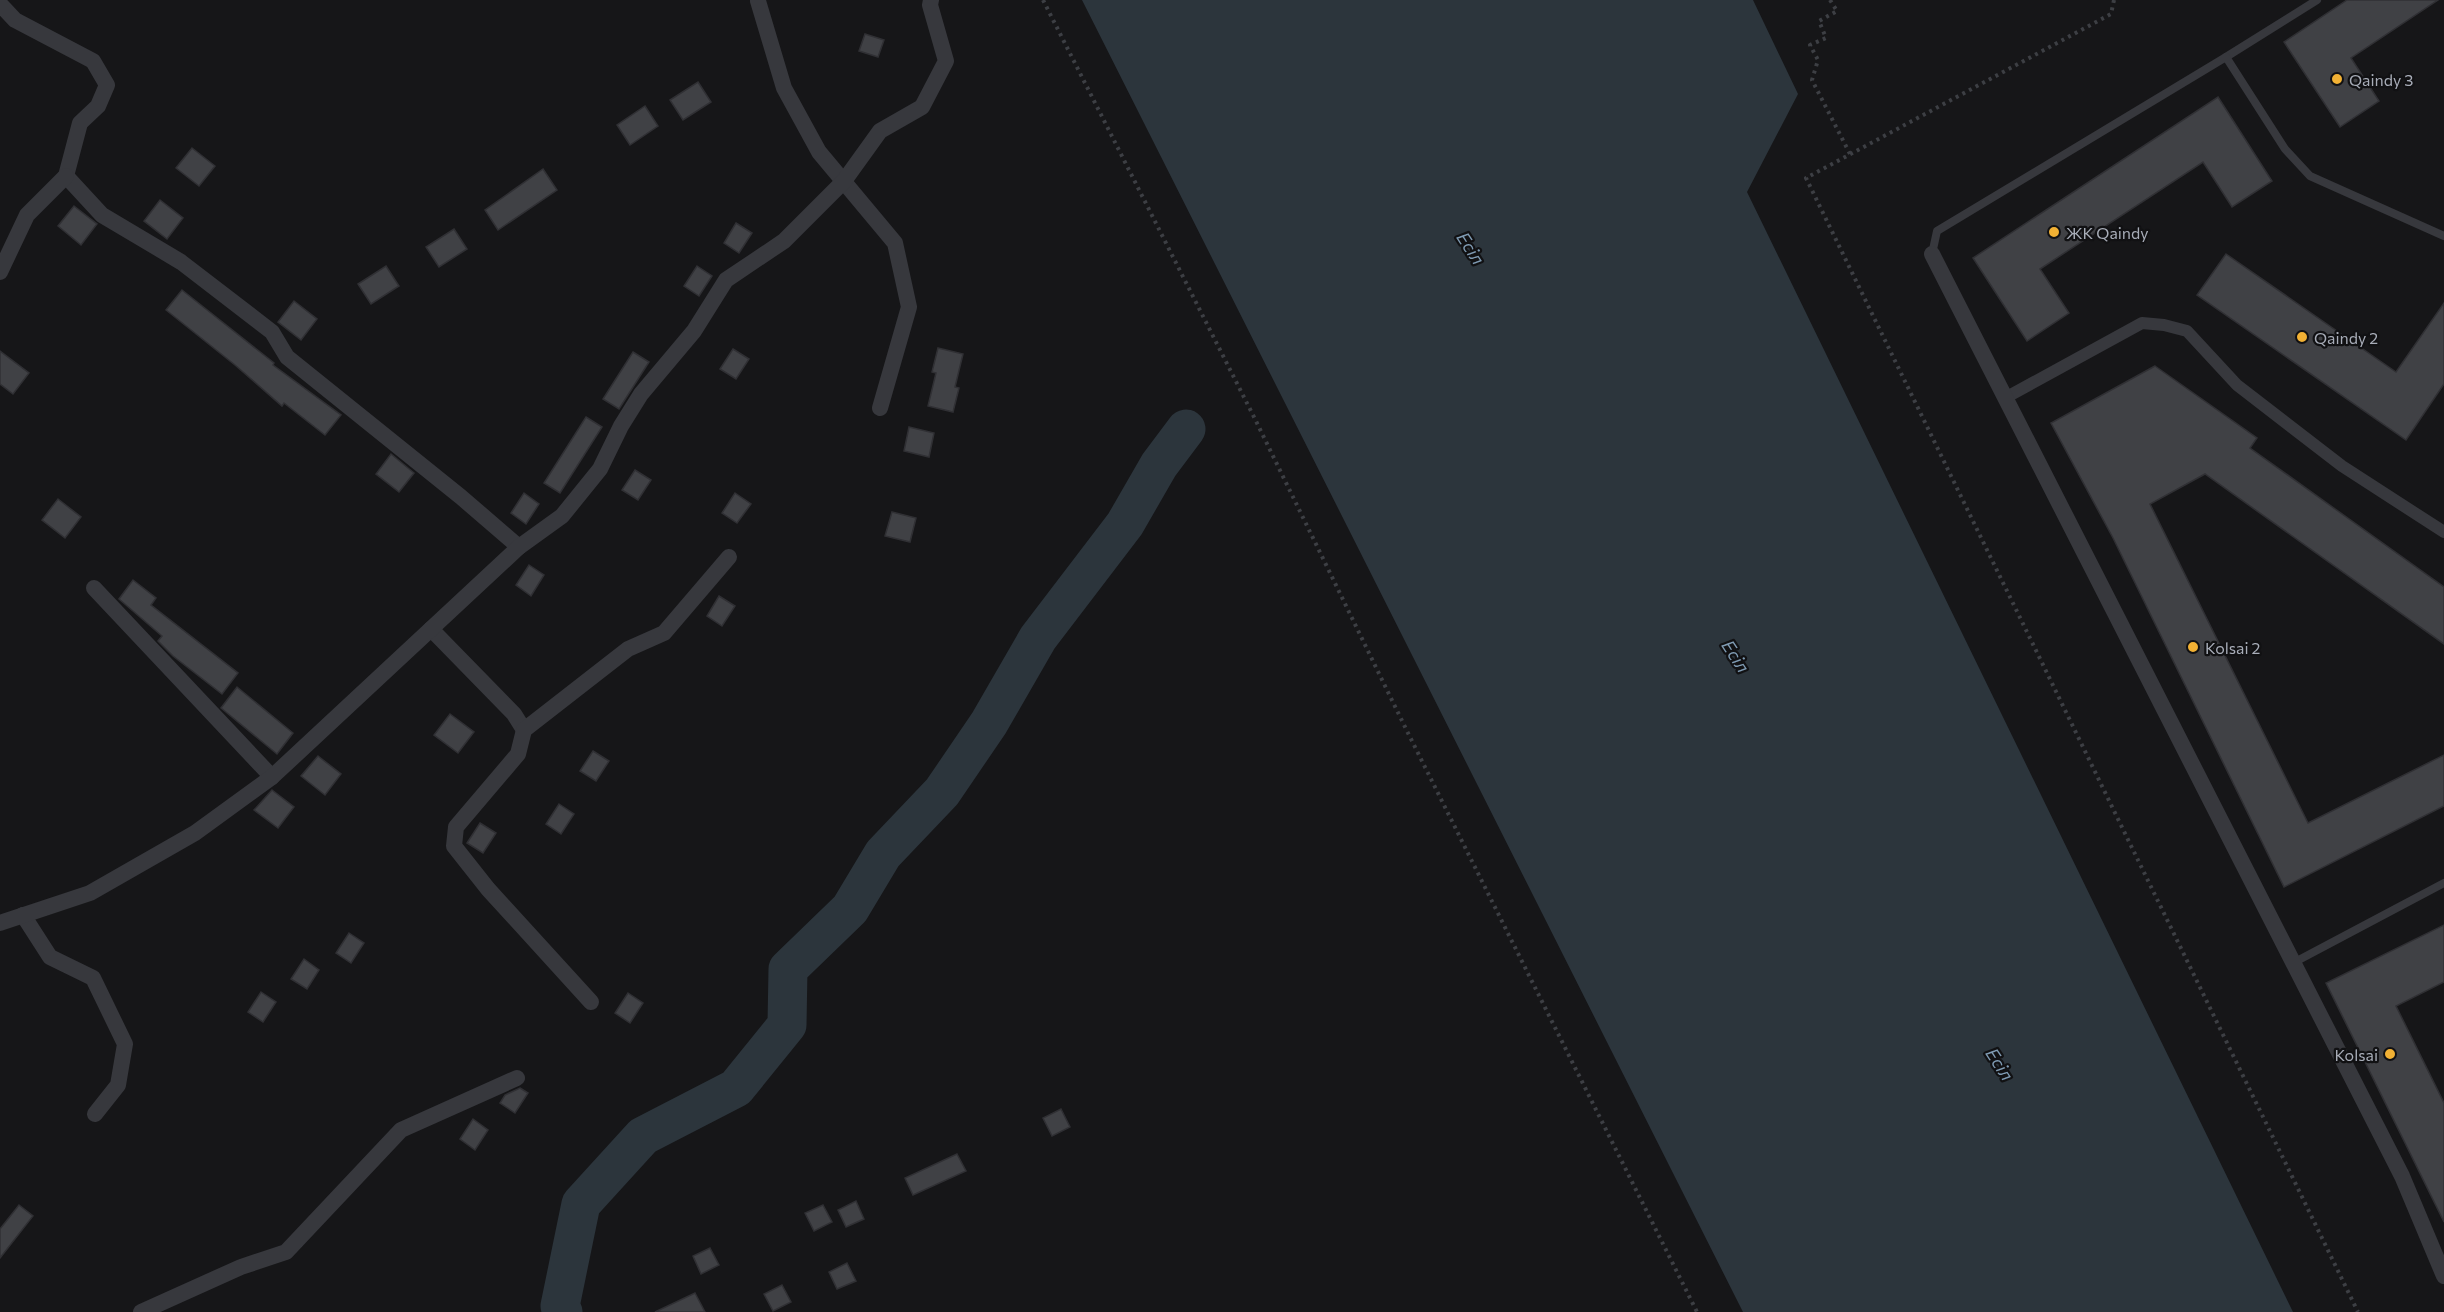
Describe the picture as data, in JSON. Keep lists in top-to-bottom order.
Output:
{
  "water": ["Есіл"],
  "places": [
    "Qaindy 3",
    "ЖК Qaindy",
    "Qaindy 2",
    "Kolsai 2",
    "Kolsai"
  ]
}
